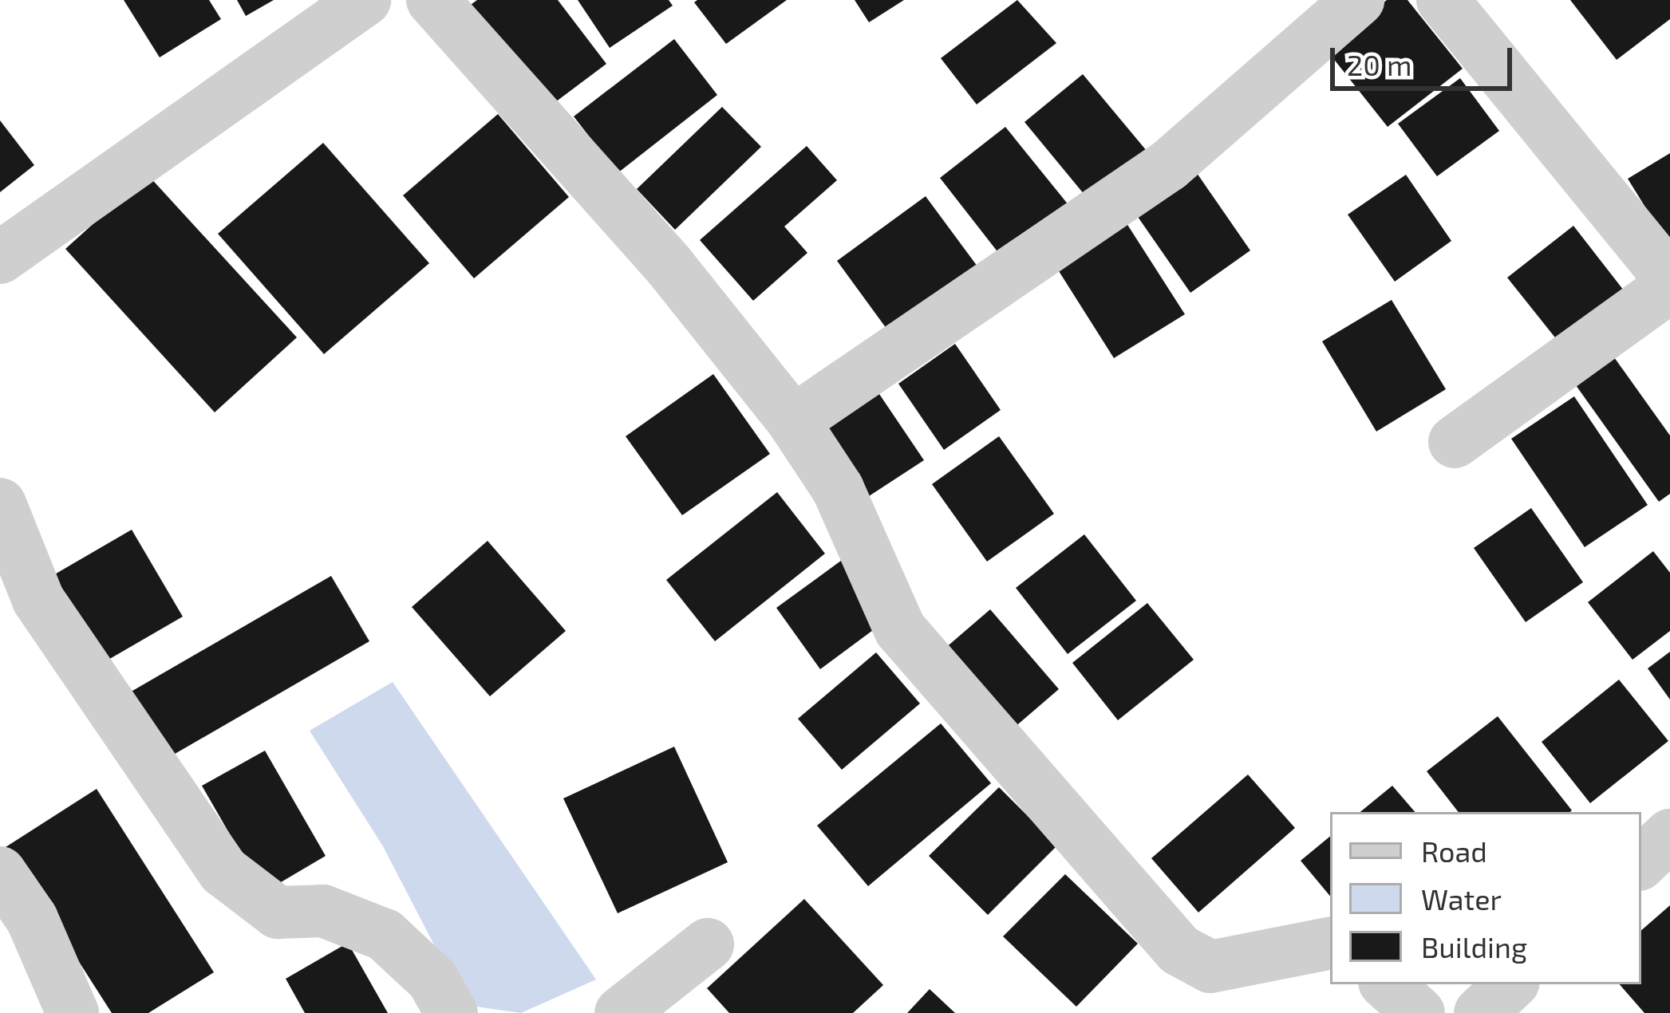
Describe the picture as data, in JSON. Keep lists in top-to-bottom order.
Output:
{
  "legend": ["Road", "Water", "Building"],
  "scale_bar": "20 m"
}
